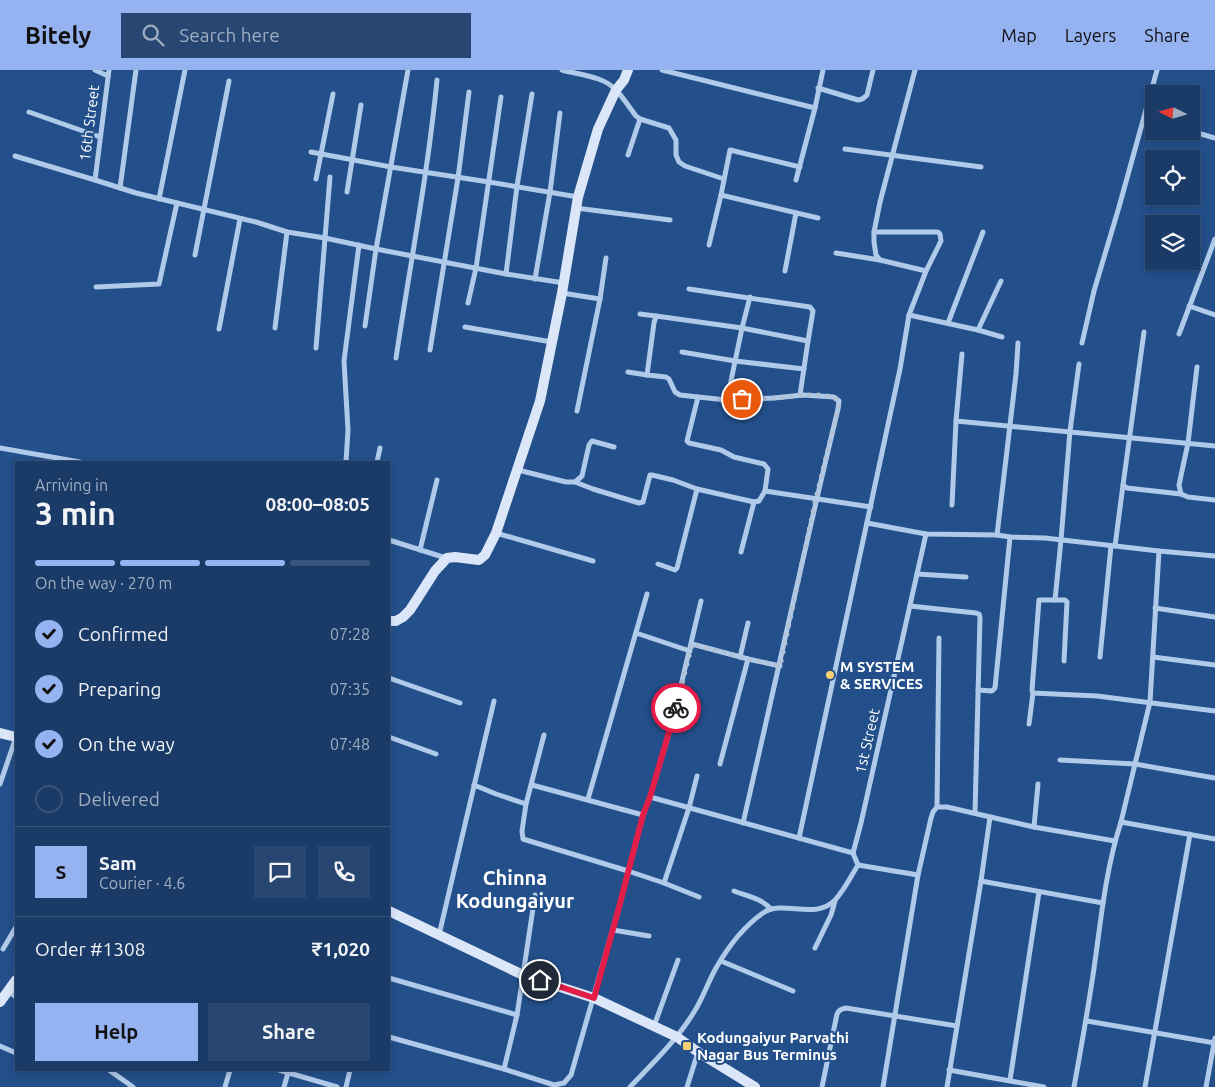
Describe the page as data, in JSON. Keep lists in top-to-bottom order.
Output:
{
  "streets": {
    "street": ["16th Street", "1st Street"]
  },
  "districts": ["Chinna Kodungaiyur"],
  "places": {
    "other": ["M SYSTEM & SERVICES"],
    "transit": ["Kodungaiyur Parvathi Nagar Bus Terminus"]
  },
  "north": "left",
  "page": {
    "header": "Bitely",
    "search": "Search here",
    "nav": ["Map", "Layers", "Share"],
    "heading": ["3 min", "Arriving in", "08:00–08:05"],
    "panel": [
      "Sam",
      "Courier · 4.6",
      "Order #1308",
      "₹1,020"
    ],
    "bar": "On the way · 270 m",
    "list": [
      ["Confirmed", "07:28"],
      ["Preparing", "07:35"],
      ["On the way", "07:48"],
      "Delivered"
    ],
    "round": "S",
    "buttons": ["Help", "Share"]
  }
}
